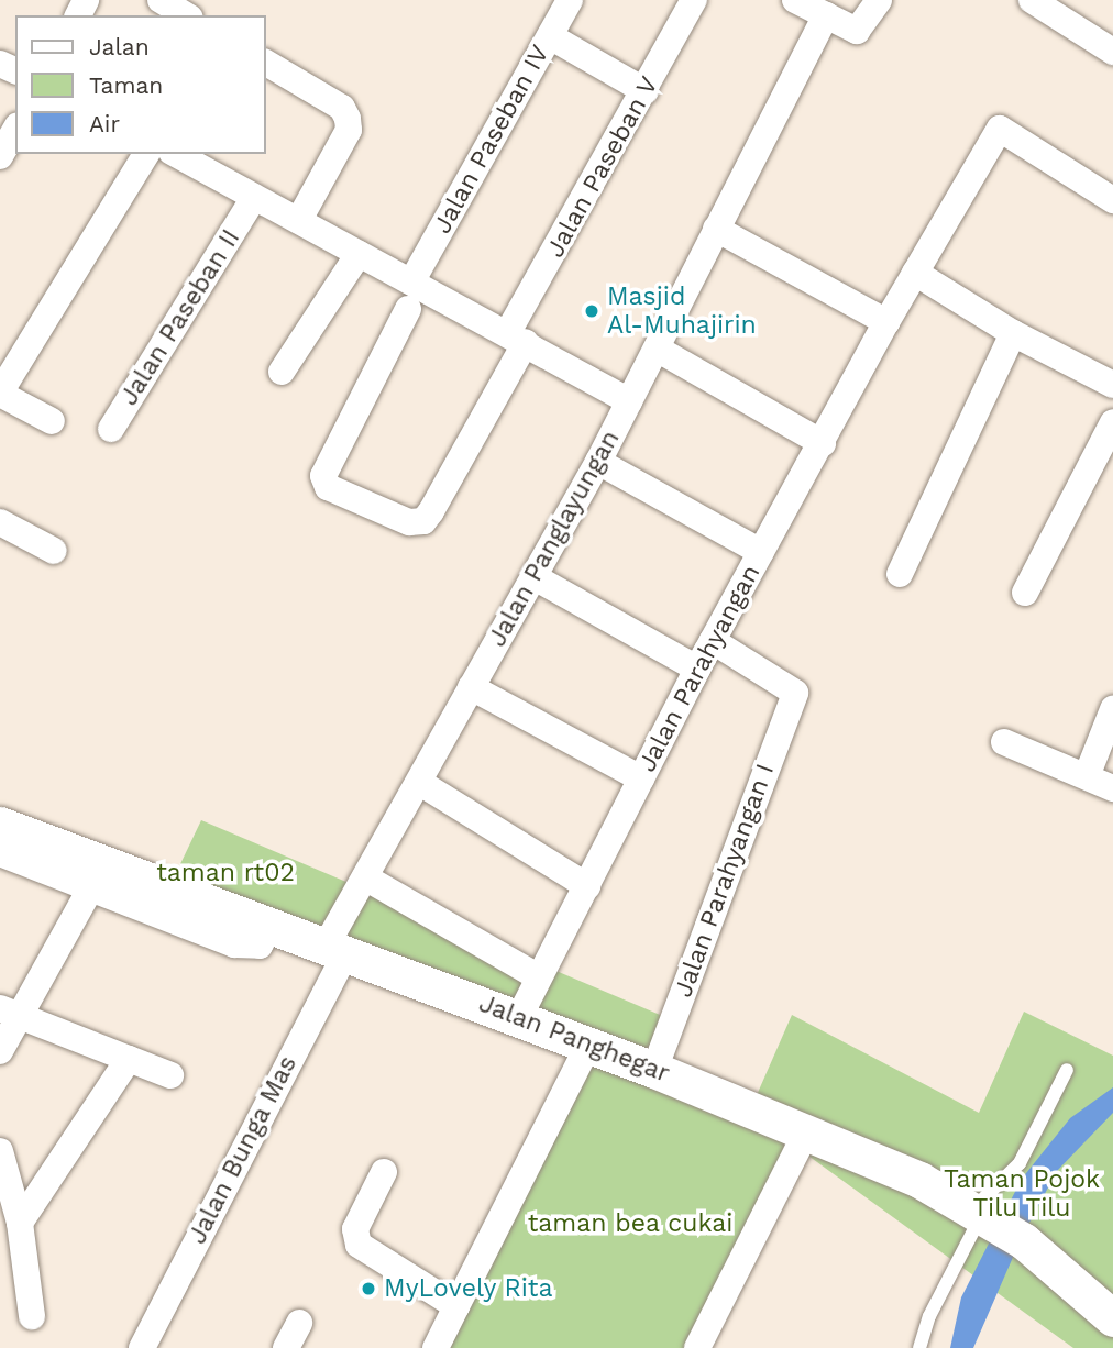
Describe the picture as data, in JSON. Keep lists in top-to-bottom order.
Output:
{
  "streets": {
    "street": [
      "Jalan Paseban IV",
      "Jalan Paseban V",
      "Jalan Paseban II",
      "Jalan Panglayungan",
      "Jalan Parahyangan",
      "Jalan Parahyangan I",
      "Jalan Panghegar",
      "Jalan Bunga Mas"
    ]
  },
  "crossings": [
    ["Jalan Panglayungan", "Jalan Bunga Mas"],
    ["Jalan Parahyangan", "Jalan Parahyangan I"],
    ["Jalan Parahyangan", "Jalan Panghegar"],
    ["Jalan Parahyangan I", "Jalan Panghegar"],
    ["Jalan Panghegar", "Jalan Bunga Mas"]
  ],
  "parks": ["taman rt02", "Taman Pojok Tilu Tilu", "taman bea cukai"],
  "places": ["Masjid Al-Muhajirin", "MyLovely Rita"],
  "legend": ["Jalan", "Taman", "Air"]
}
